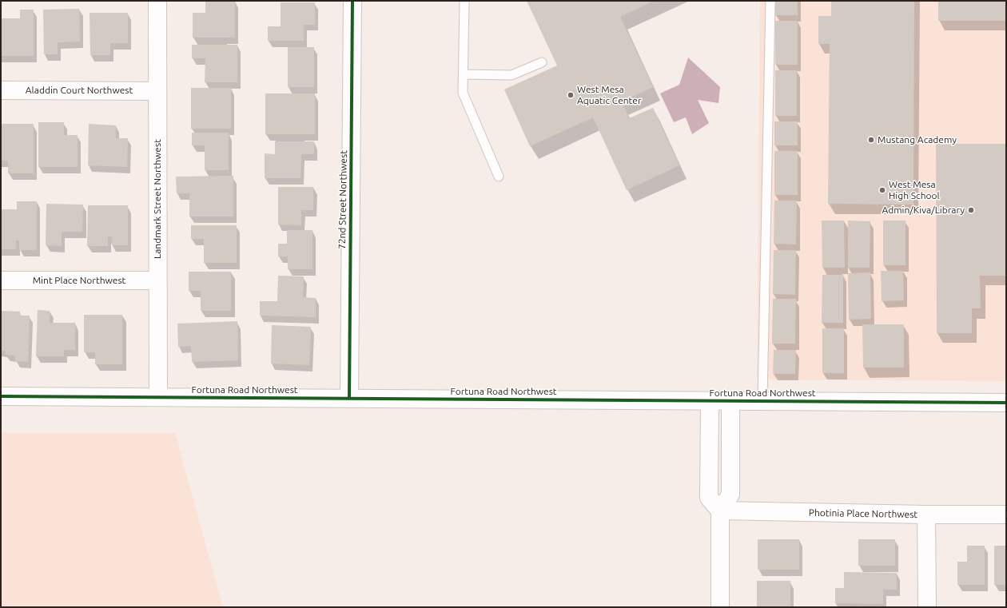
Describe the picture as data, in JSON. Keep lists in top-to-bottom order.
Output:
{
  "streets": {
    "street": [
      "Aladdin Court Northwest",
      "Landmark Street Northwest",
      "72nd Street Northwest",
      "Mint Place Northwest",
      "Fortuna Road Northwest",
      "Photinia Place Northwest"
    ]
  },
  "crossings": [
    ["Aladdin Court Northwest", "Landmark Street Northwest"],
    ["Landmark Street Northwest", "Mint Place Northwest"],
    ["Landmark Street Northwest", "Fortuna Road Northwest"],
    ["72nd Street Northwest", "Fortuna Road Northwest"]
  ],
  "places": [
    "West Mesa Aquatic Center",
    "Mustang Academy",
    "West Mesa High School",
    "Admin/Kiva/Library"
  ]
}
